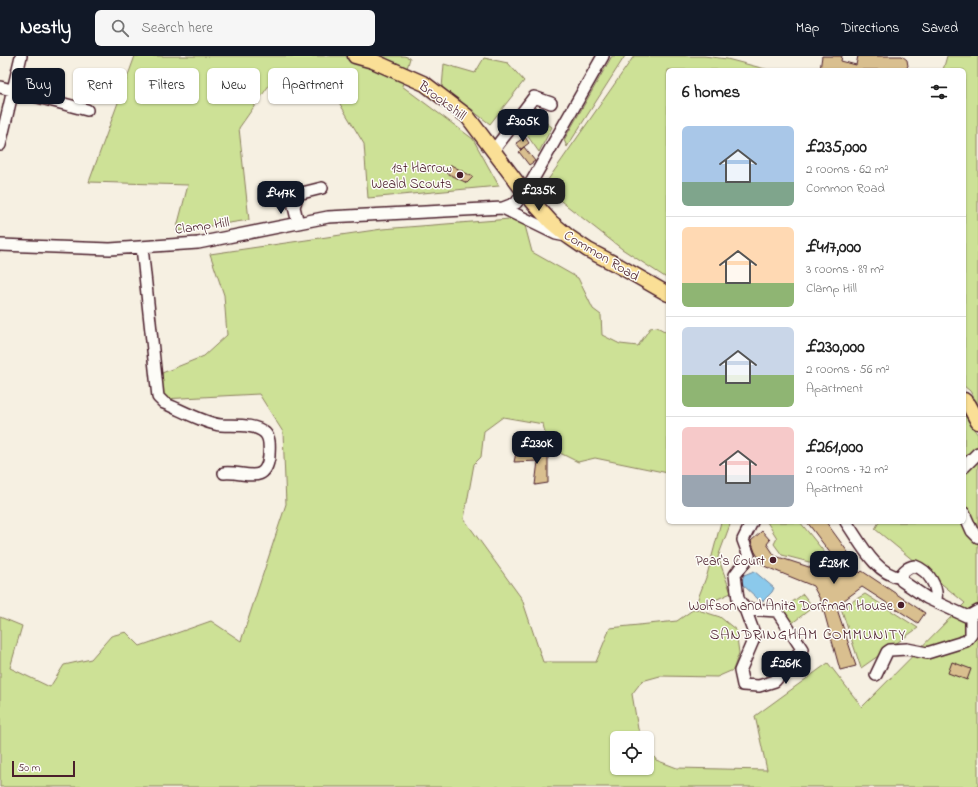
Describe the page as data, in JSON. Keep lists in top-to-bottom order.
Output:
{
  "streets": {
    "main road": ["Brookshill", "Common Road"],
    "street": ["Clamp Hill"]
  },
  "crossings": [
    ["Brookshill", "Clamp Hill"],
    ["Brookshill", "Common Road"],
    ["Clamp Hill", "Common Road"]
  ],
  "districts": ["SANDRINGHAM COMMUNITY"],
  "places": ["1st Harrow Weald Scouts", "Pear's Court", "Wolfson and Anita Dorfman House"],
  "scale_bar": "50 m",
  "page": {
    "header": "Nestly",
    "search": "Search here",
    "nav": ["Map", "Directions", "Saved"],
    "chip": [
      "Buy",
      "Rent",
      "Filters",
      "New",
      "Apartment"
    ],
    "heading": "6 homes",
    "price": [
      "£305K",
      "£235K",
      "£417K",
      "£230K",
      "£281K",
      "£261K"
    ],
    "list": [
      {
        "name": "£235,000",
        "note": "2 rooms · 62 m² · Common Road"
      },
      {
        "name": "£417,000",
        "note": "3 rooms · 89 m² · Clamp Hill"
      },
      {
        "name": "£230,000",
        "note": "2 rooms · 56 m² · Apartment"
      },
      {
        "name": "£261,000",
        "note": "2 rooms · 72 m² · Apartment"
      }
    ],
    "scale": "50 m"
  }
}
